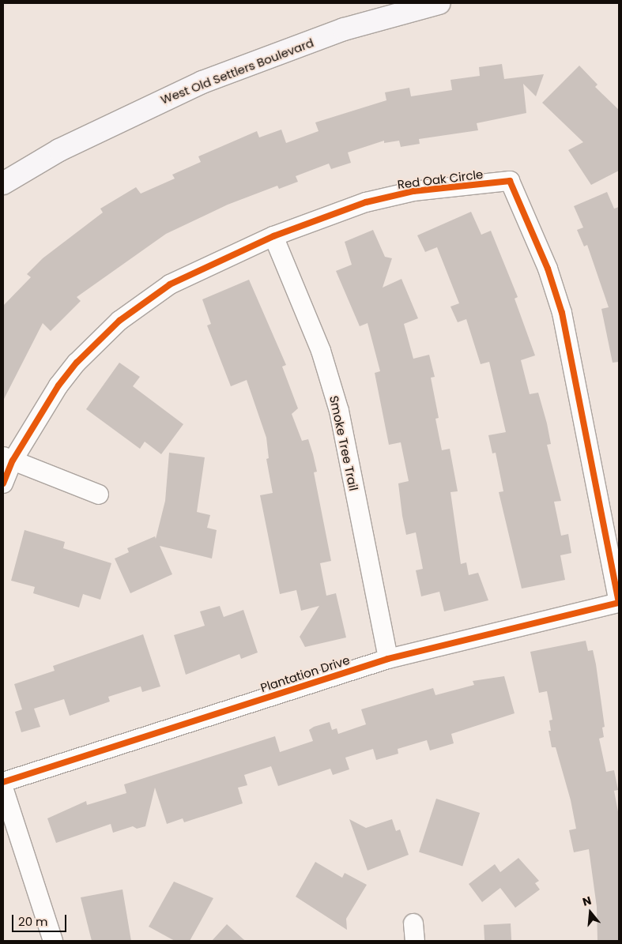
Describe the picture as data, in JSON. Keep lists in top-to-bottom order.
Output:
{
  "streets": {
    "main road": ["West Old Settlers Boulevard"],
    "street": ["Red Oak Circle", "Smoke Tree Trail", "Plantation Drive"]
  },
  "crossings": [
    ["Red Oak Circle", "Smoke Tree Trail"],
    ["Red Oak Circle", "Plantation Drive"],
    ["Smoke Tree Trail", "Plantation Drive"]
  ],
  "scale_bar": "20 m",
  "north": "top"
}
